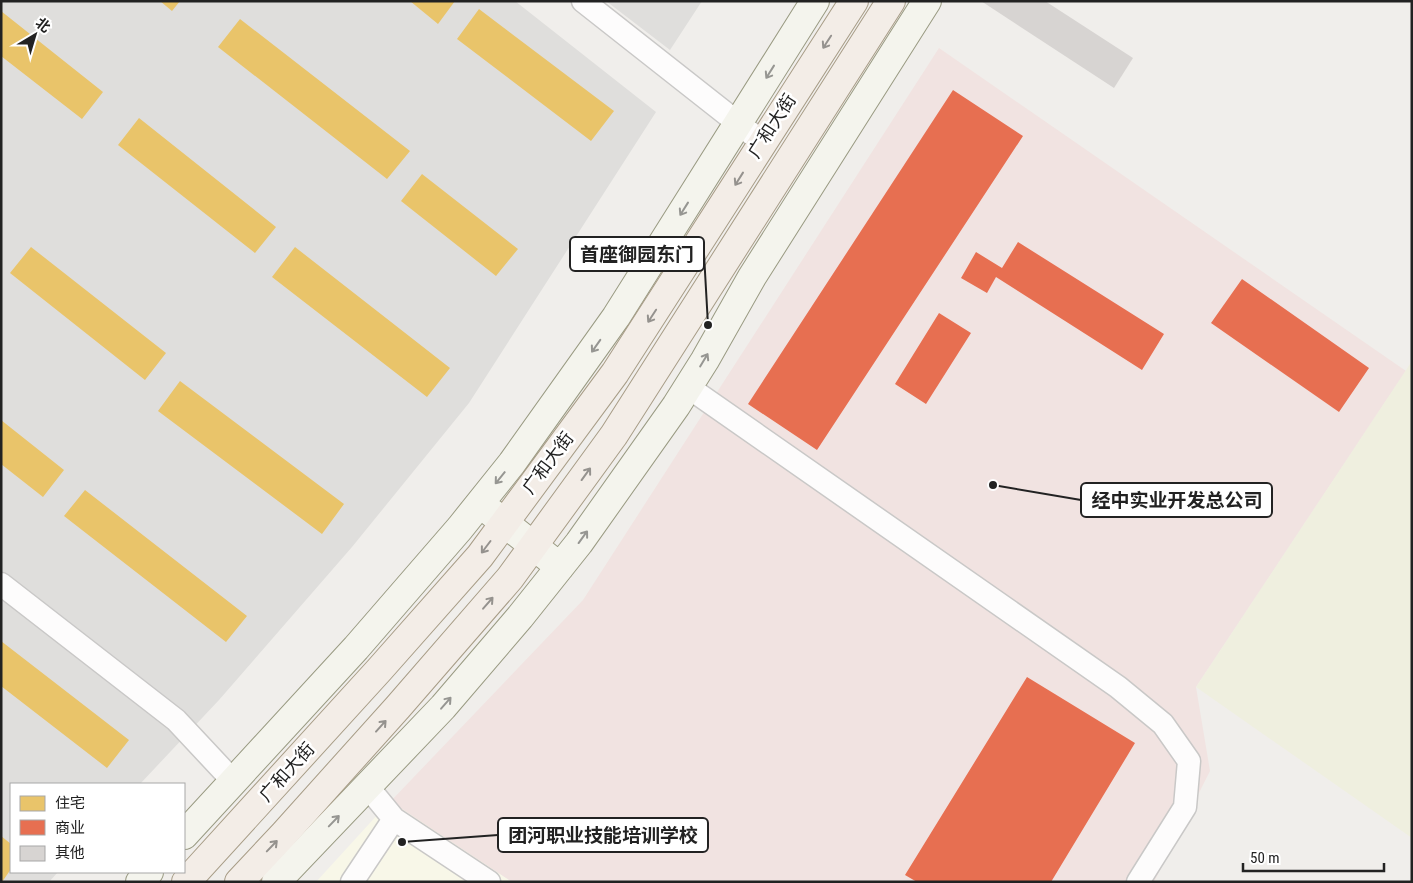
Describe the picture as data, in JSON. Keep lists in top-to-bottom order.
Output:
{
  "streets": {
    "main road": ["广和大街"]
  },
  "places": ["首座御园东门", "经中实业开发总公司", "团河职业技能培训学校"],
  "legend": ["住宅", "商业", "其他"],
  "scale_bar": "50 m",
  "north": "top right"
}
